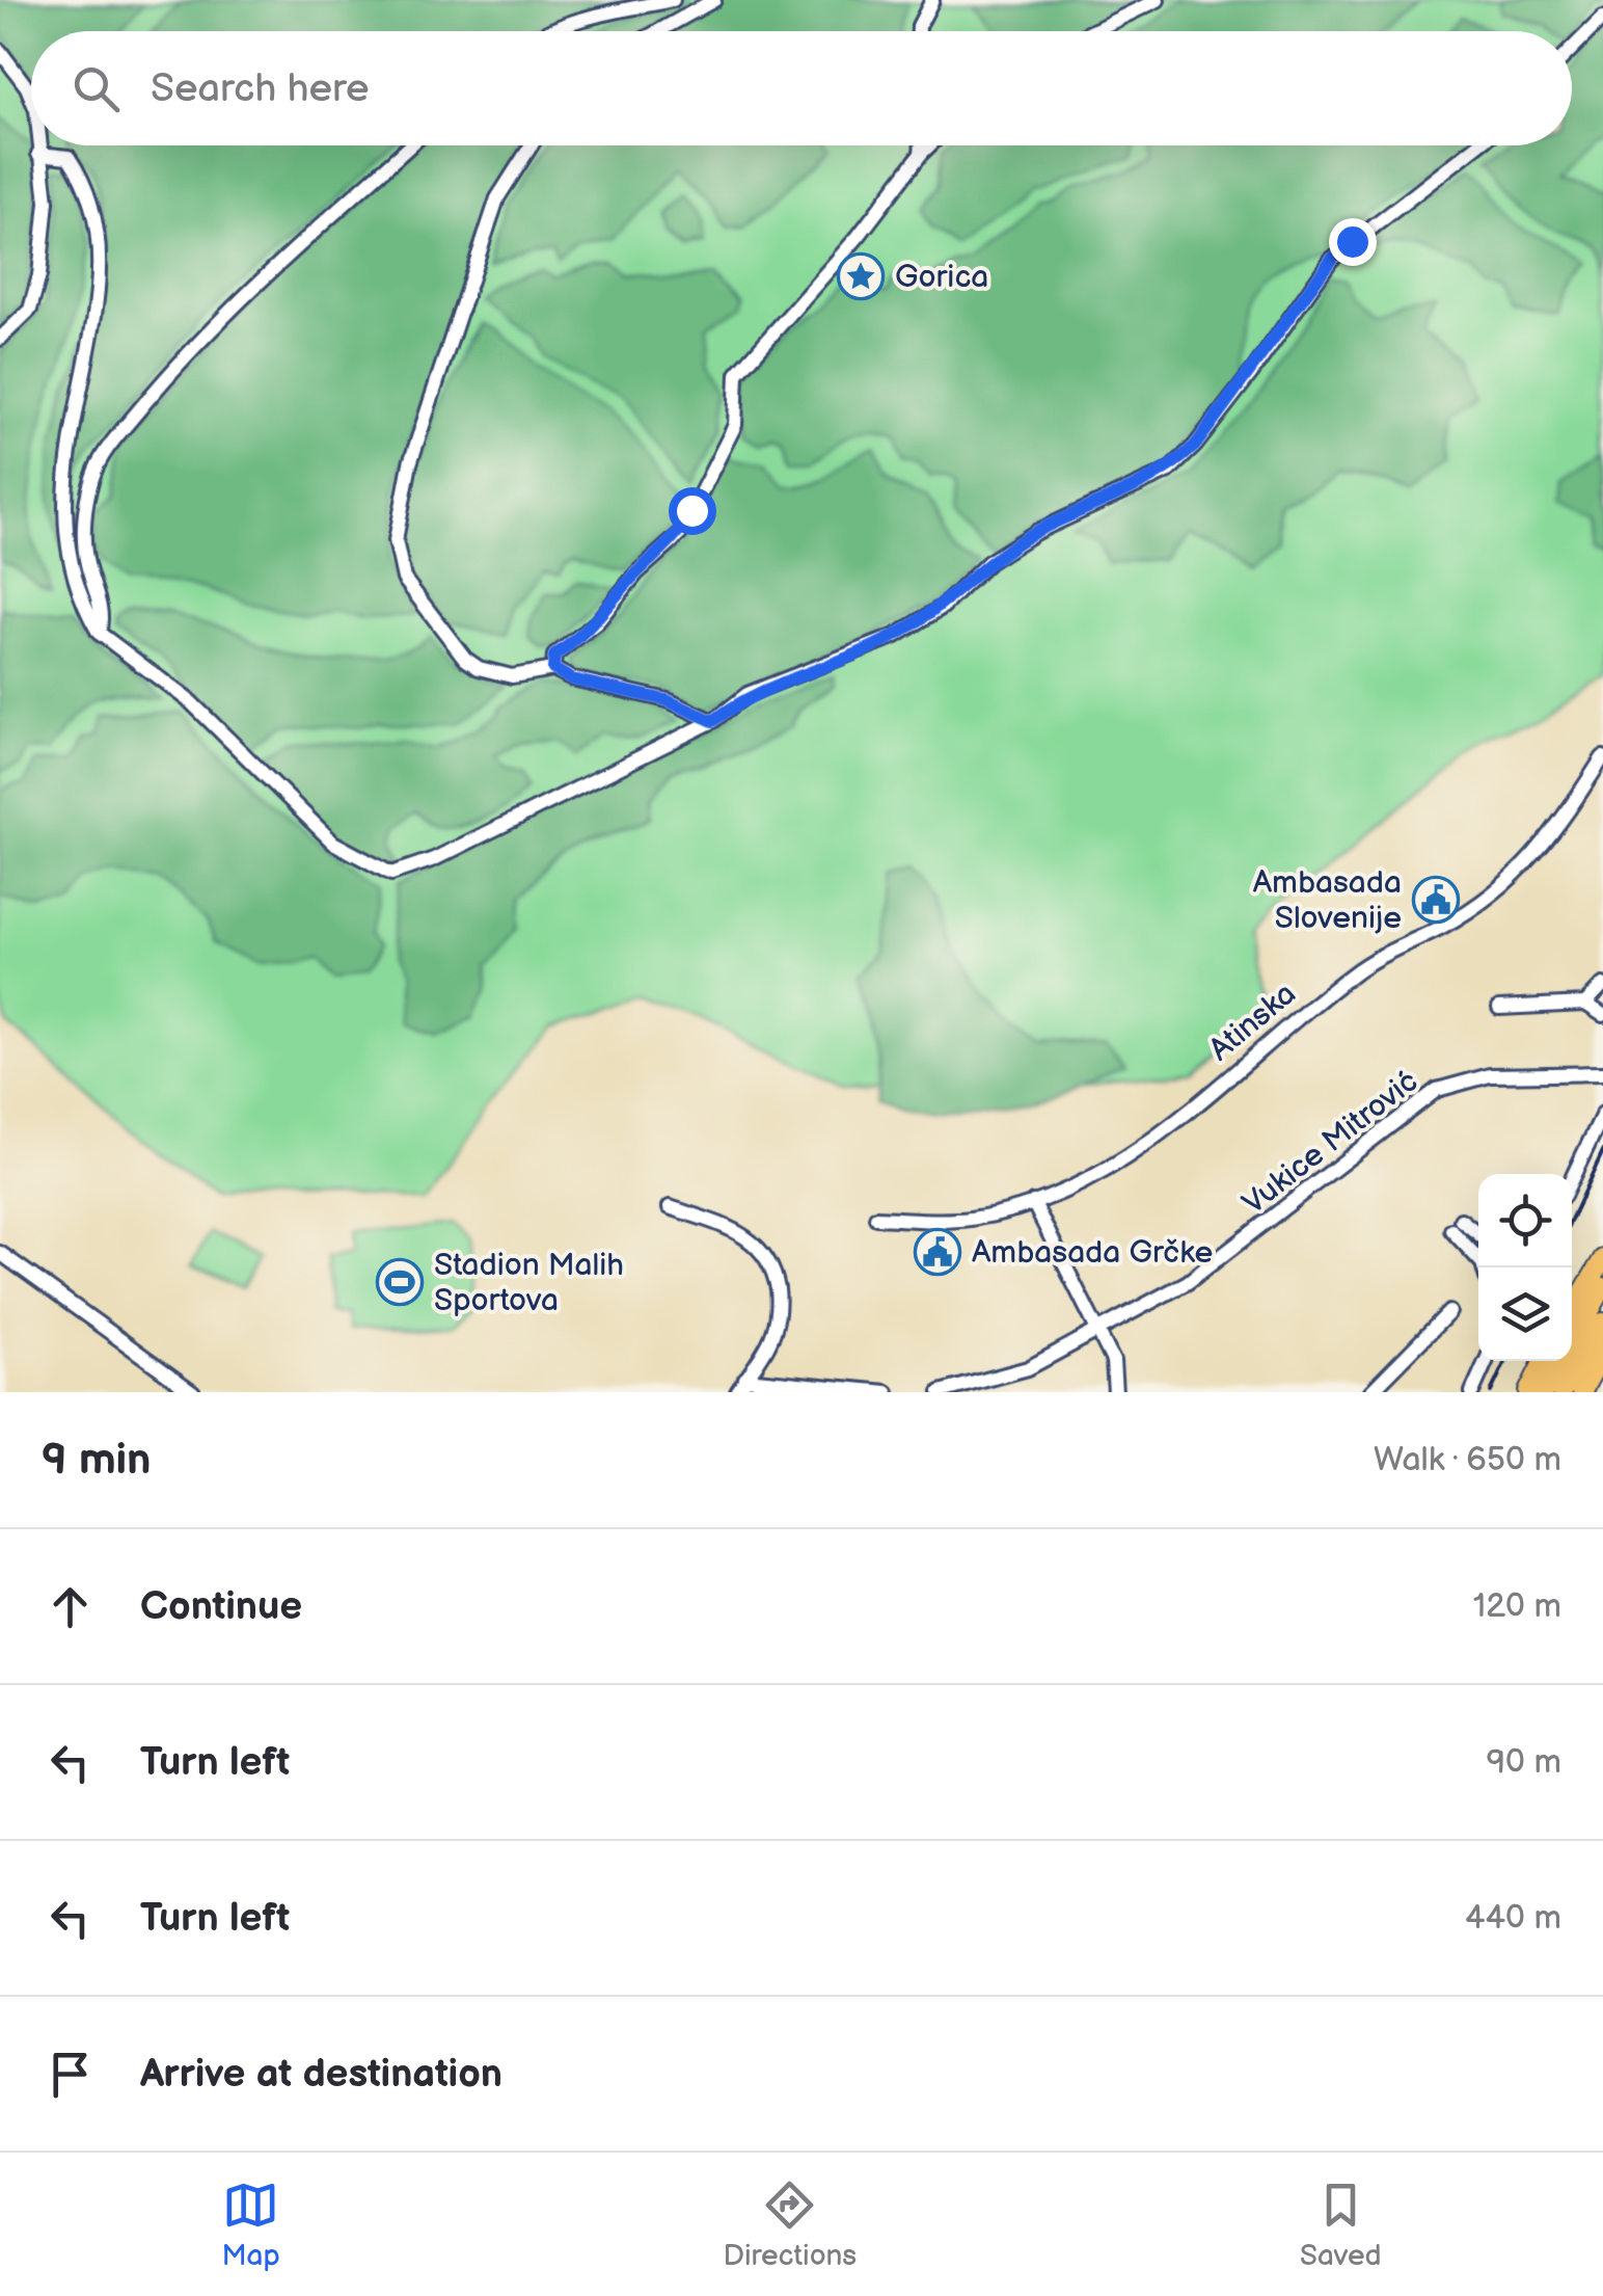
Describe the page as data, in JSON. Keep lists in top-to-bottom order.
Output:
{
  "streets": {
    "street": ["Atinska", "Vukice Mitrović"]
  },
  "places": {
    "place": ["Gorica"],
    "public building": ["Ambasada Slovenije", "Ambasada Grčke"],
    "sports": ["Stadion Malih Sportova"]
  },
  "page": {
    "search": "Search here",
    "heading": ["9 min", "Walk · 650 m"],
    "list": [
      ["Continue", "120 m"],
      ["Turn left", "90 m"],
      ["Turn left", "440 m"],
      "Arrive at destination"
    ],
    "nav": ["Map", "Directions", "Saved"]
  }
}
